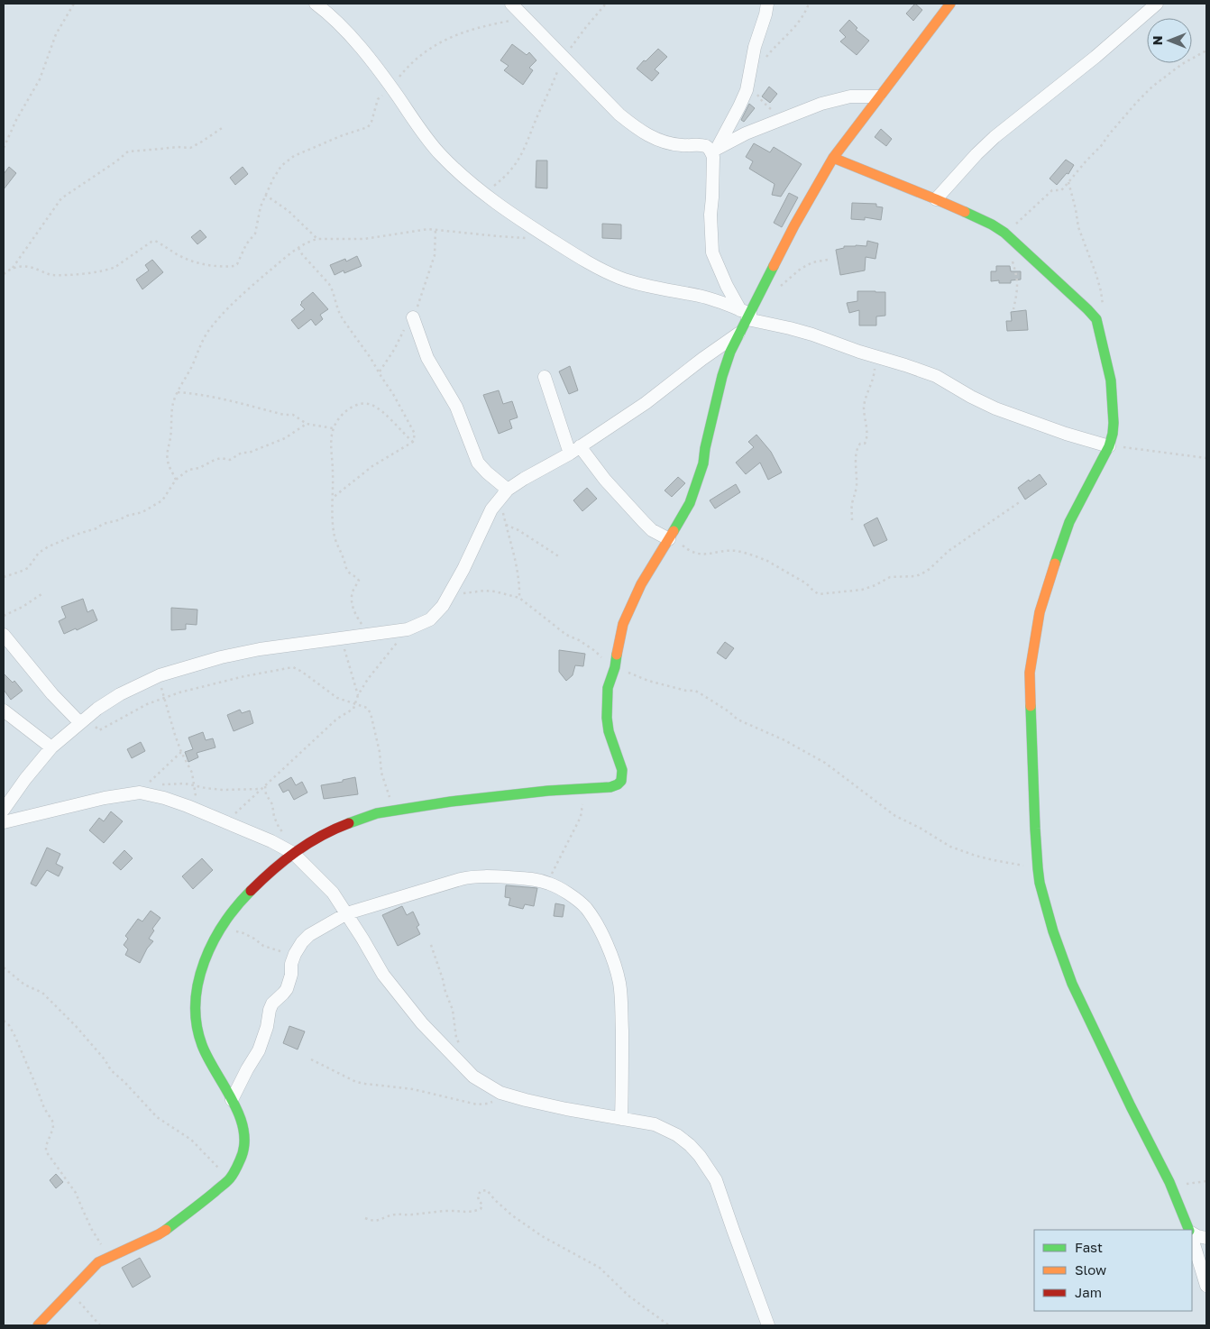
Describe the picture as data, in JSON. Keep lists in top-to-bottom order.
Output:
{
  "legend": ["Fast", "Slow", "Jam"],
  "north": "left"
}
